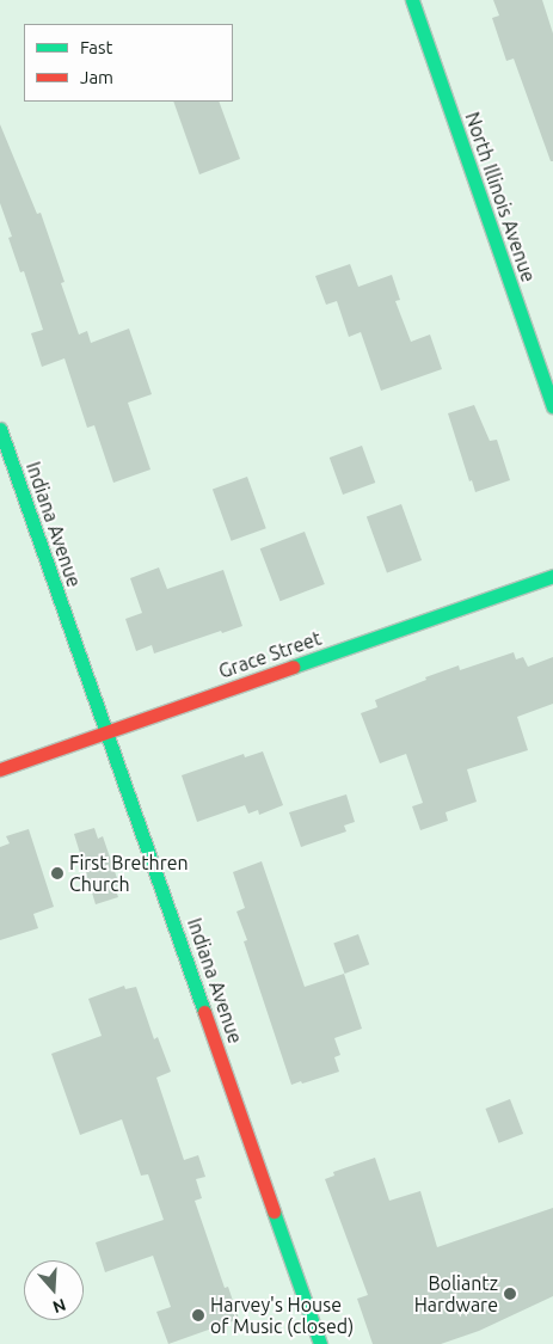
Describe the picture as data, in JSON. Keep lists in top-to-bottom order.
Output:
{
  "streets": {
    "street": ["North Illinois Avenue", "Indiana Avenue", "Grace Street"]
  },
  "crossings": [
    ["Indiana Avenue", "Grace Street"]
  ],
  "places": ["First Brethren Church", "Boliantz Hardware", "Harvey's House of Music (closed)"],
  "legend": ["Fast", "Jam"],
  "north": "bottom"
}
